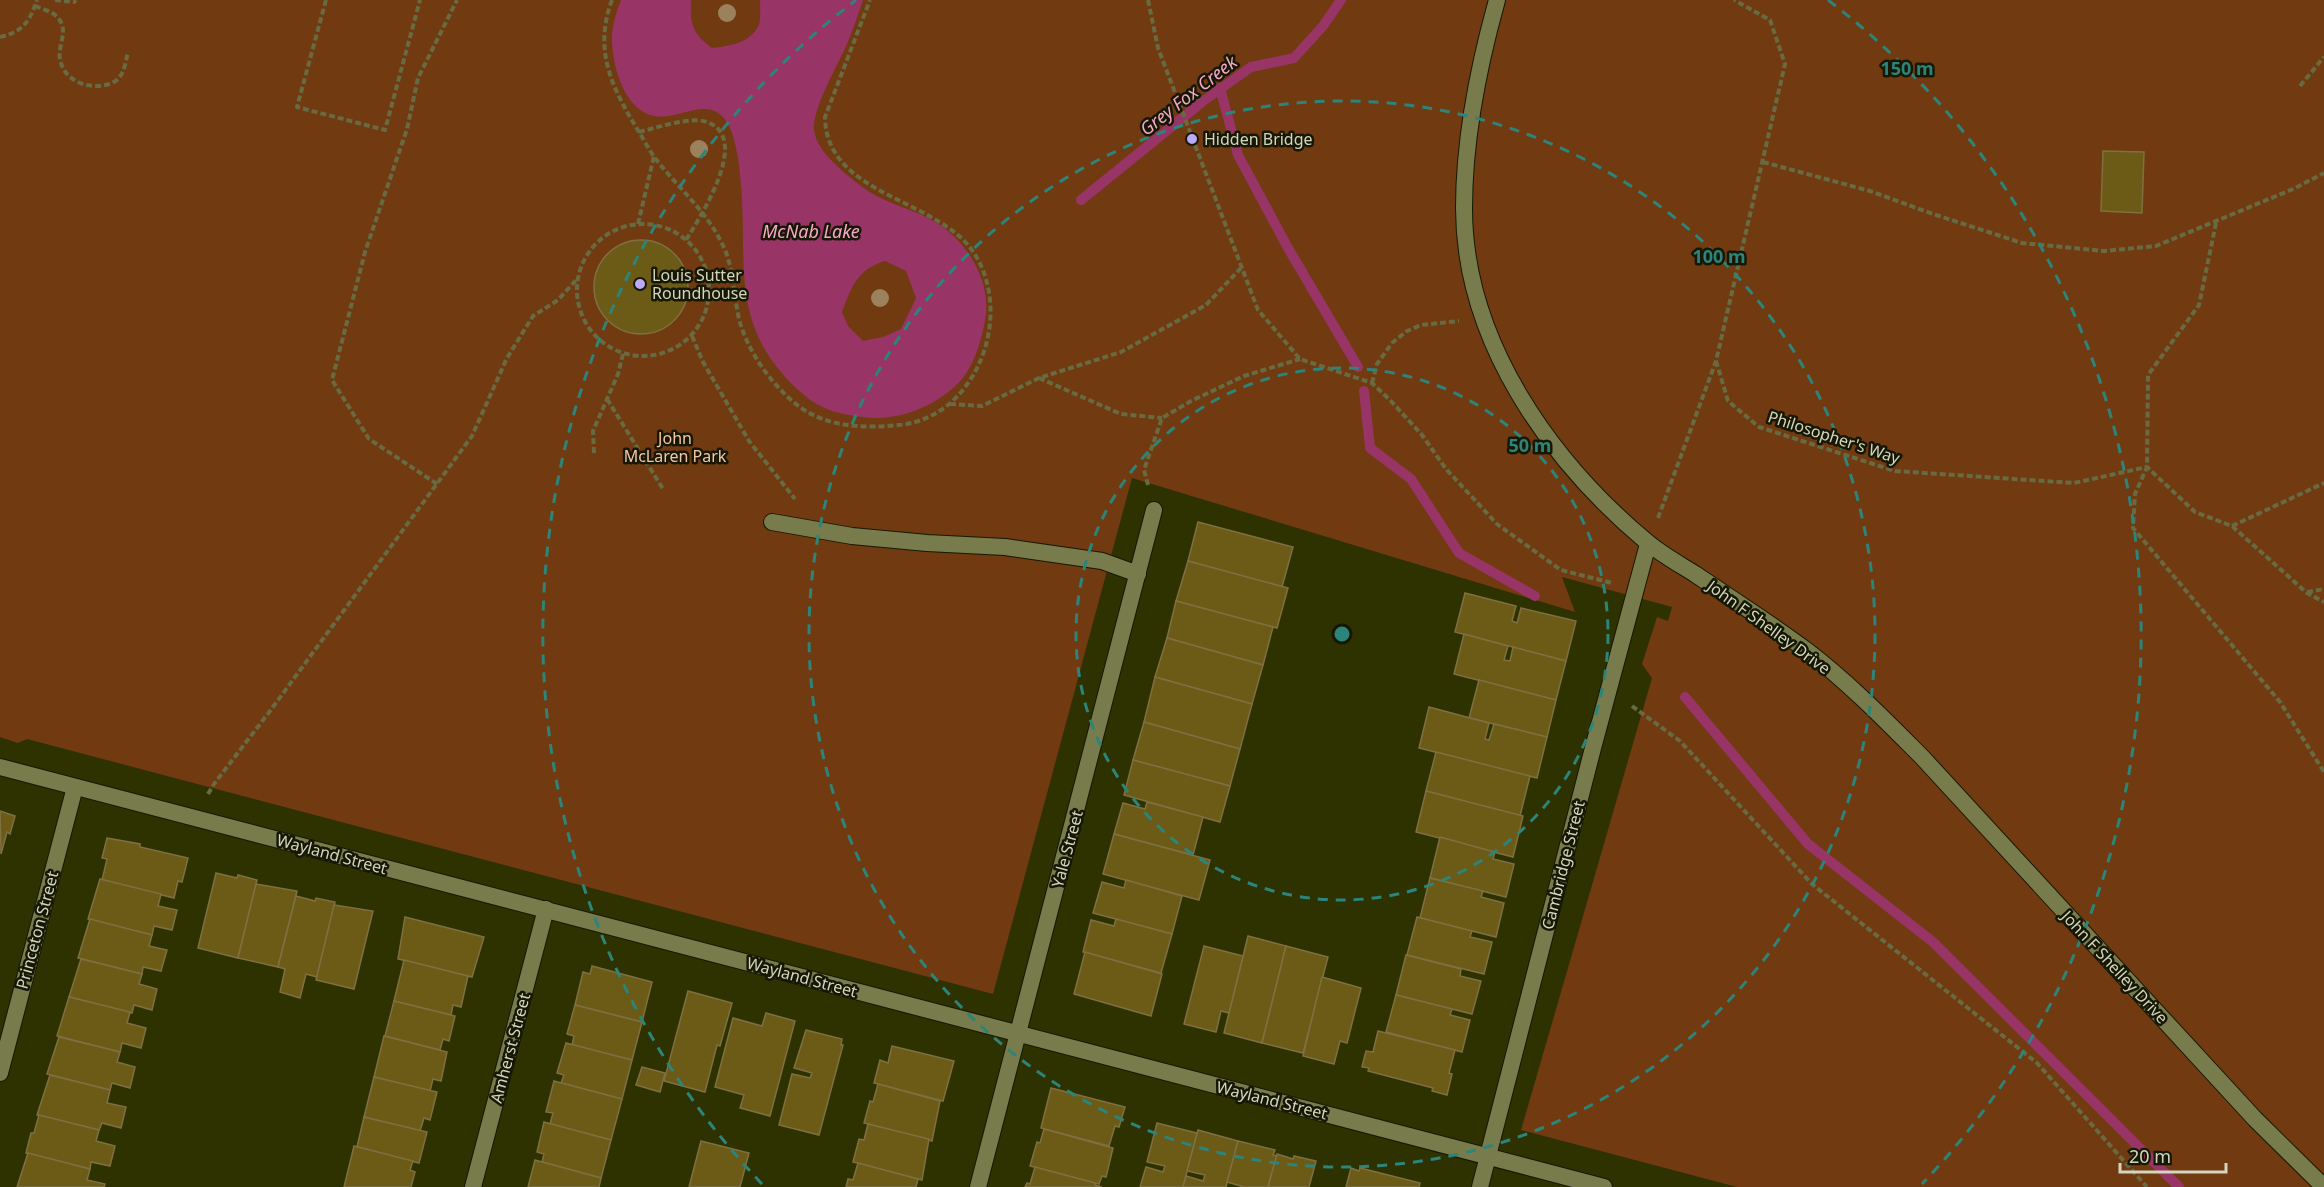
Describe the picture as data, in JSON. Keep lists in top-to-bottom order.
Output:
{
  "streets": {
    "street": [
      "John F Shelley Drive",
      "Yale Street",
      "Wayland Street",
      "Cambridge Street",
      "Princeton Street",
      "Amherst Street"
    ],
    "path": ["Philosopher's Way"]
  },
  "crossings": [
    ["John F Shelley Drive", "Cambridge Street"],
    ["Yale Street", "Wayland Street"],
    ["Wayland Street", "Cambridge Street"],
    ["Wayland Street", "Princeton Street"],
    ["Wayland Street", "Amherst Street"]
  ],
  "water": ["Grey Fox Creek", "McNab Lake"],
  "parks": ["John McLaren Park"],
  "places": ["Hidden Bridge", "Louis Sutter Roundhouse"],
  "scale_bar": "20 m",
  "rings": ["150 m", "100 m", "50 m"]
}
